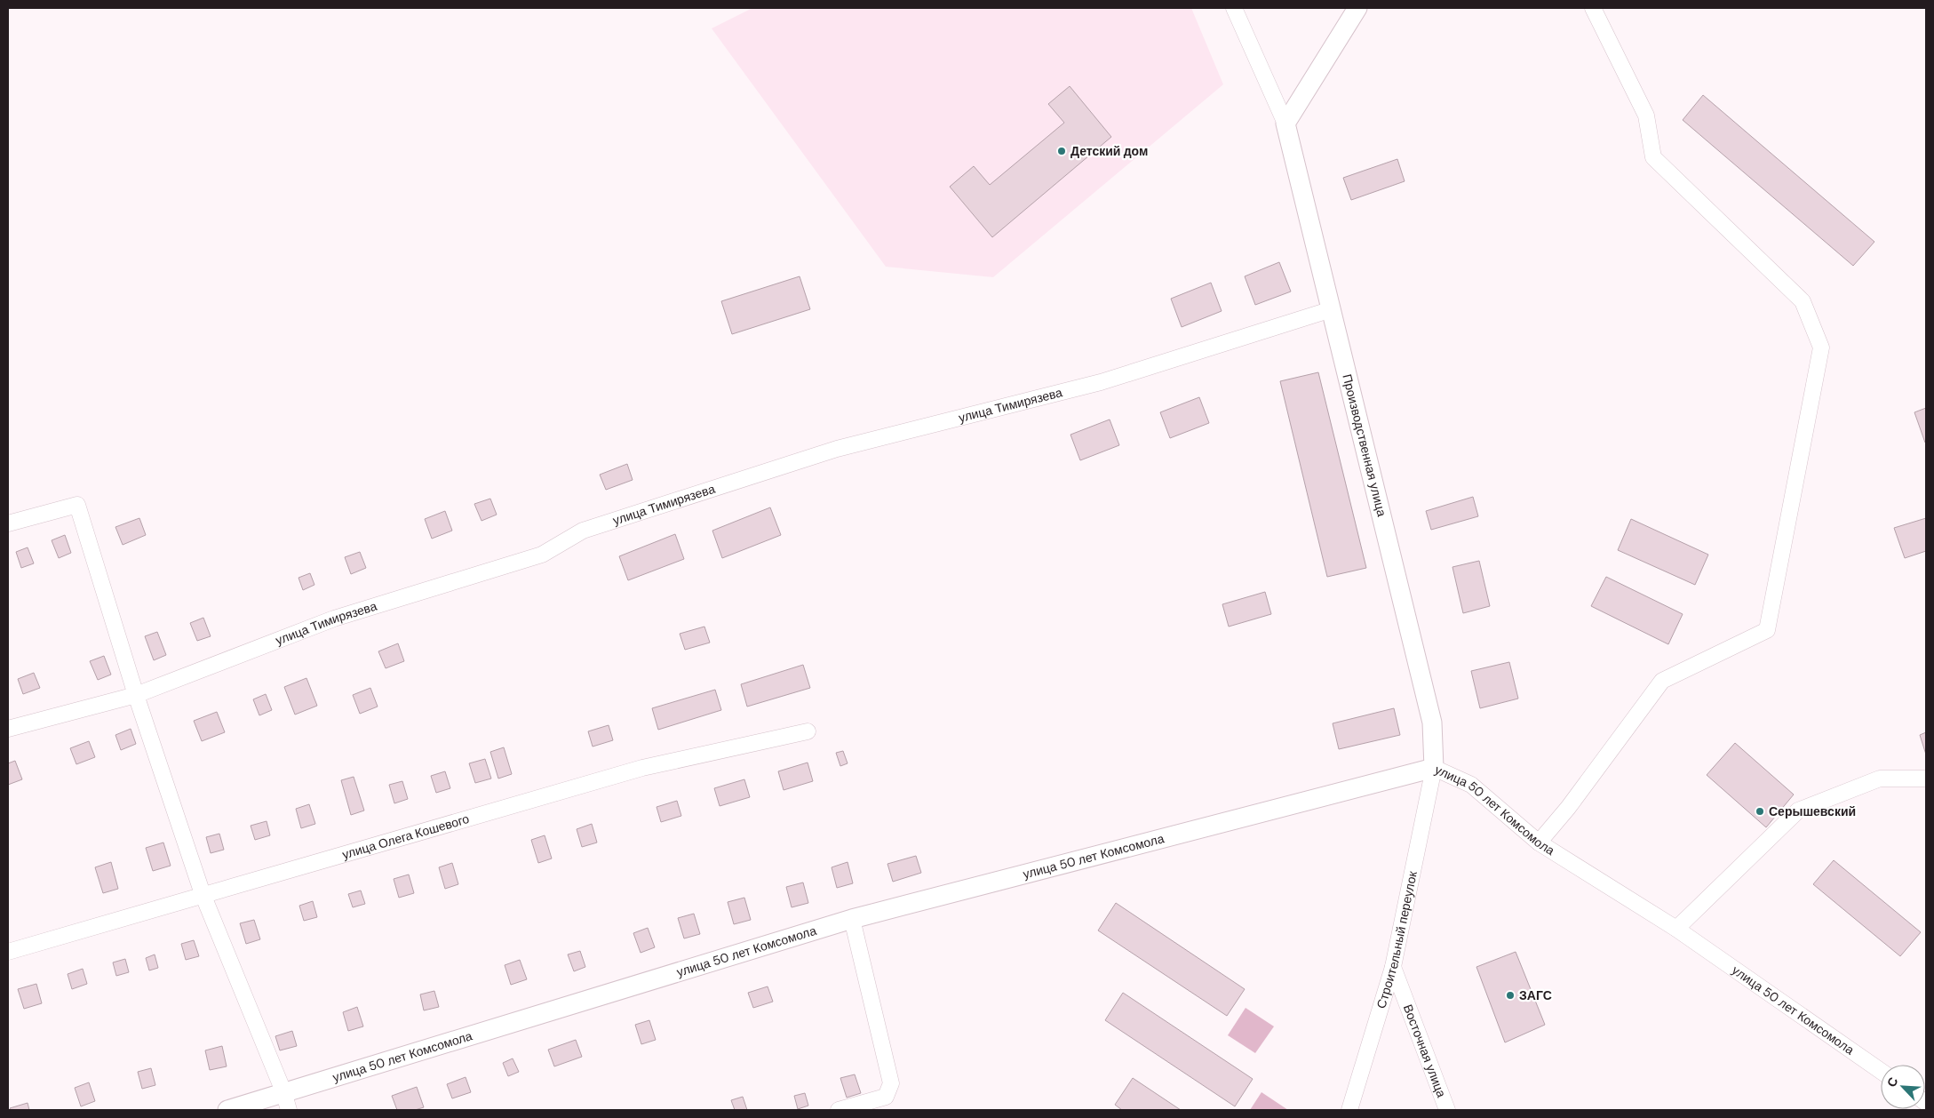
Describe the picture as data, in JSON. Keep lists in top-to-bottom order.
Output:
{
  "streets": {
    "street": [
      "улица Тимирязева",
      "Производственная улица",
      "улица 50 лет Комсомола",
      "улица Олега Кошевого",
      "Строительный переулок",
      "Восточная улица"
    ]
  },
  "crossings": [
    ["улица Тимирязева", "Производственная улица"],
    ["Производственная улица", "улица 50 лет Комсомола"],
    ["Производственная улица", "Строительный переулок"],
    ["улица 50 лет Комсомола", "Строительный переулок"],
    ["Строительный переулок", "Восточная улица"]
  ],
  "places": ["Детский дом", "Серышевский", "ЗАГС"],
  "north": "top left"
}
